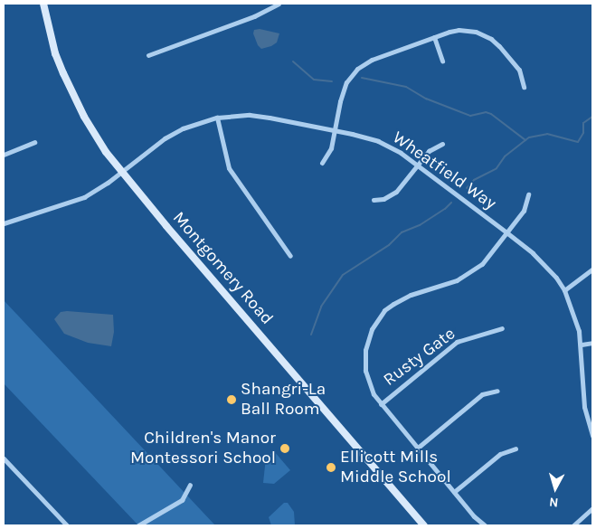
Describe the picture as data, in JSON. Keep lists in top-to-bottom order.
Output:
{
  "streets": {
    "main road": ["Montgomery Road"],
    "street": ["Wheatfield Way", "Rusty Gate"]
  },
  "crossings": [
    ["Wheatfield Way", "Montgomery Road"]
  ],
  "places": ["Shangri-La Ball Room", "Children's Manor Montessori School", "Ellicott Mills Middle School"],
  "north": "bottom"
}
